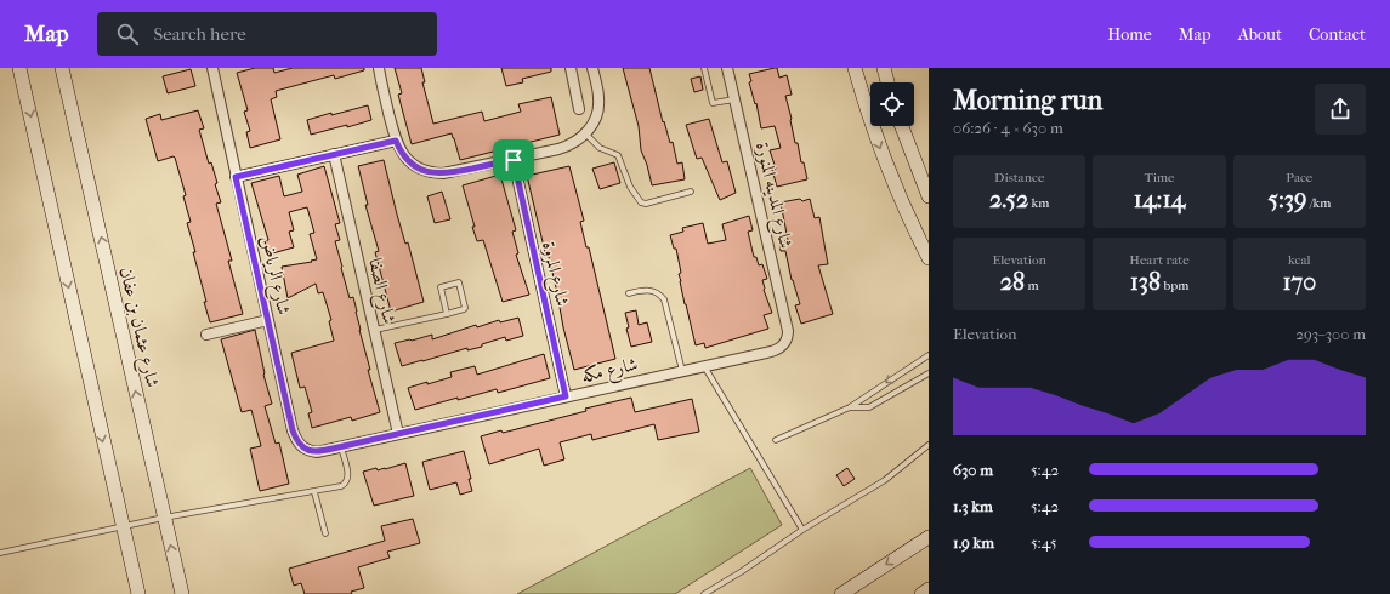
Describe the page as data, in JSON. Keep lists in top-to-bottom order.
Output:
{
  "streets": {
    "main road": ["شارع عثمان بن عفان"],
    "street": [
      "شارع المدينه المنورة",
      "شارع المروة",
      "شارع الرياض",
      "شارع الصفا",
      "شارع مكه"
    ]
  },
  "crossings": [
    ["شارع المدينه المنورة", "شارع مكه"],
    ["شارع المروة", "شارع مكه"],
    ["شارع الرياض", "شارع مكه"],
    ["شارع الصفا", "شارع مكه"]
  ],
  "page": {
    "header": "Map",
    "search": "Search here",
    "nav": [
      "Home",
      "Map",
      "About",
      "Contact"
    ],
    "heading": ["Morning run", "06:26 · 4 × 630 m"],
    "stats": [
      ["Distance", "2.52 km"],
      ["Time", "14:14"],
      ["Pace", "5:39 /km"],
      ["Elevation", "28 m"],
      ["Heart rate", "138 bpm"],
      ["kcal", "170"]
    ],
    "chart": ["Elevation", "293–300 m"],
    "list": [
      {
        "name": "630 m",
        "note": "5:42"
      },
      {
        "name": "1.3 km",
        "note": "5:42"
      },
      {
        "name": "1.9 km",
        "note": "5:45"
      }
    ]
  }
}
